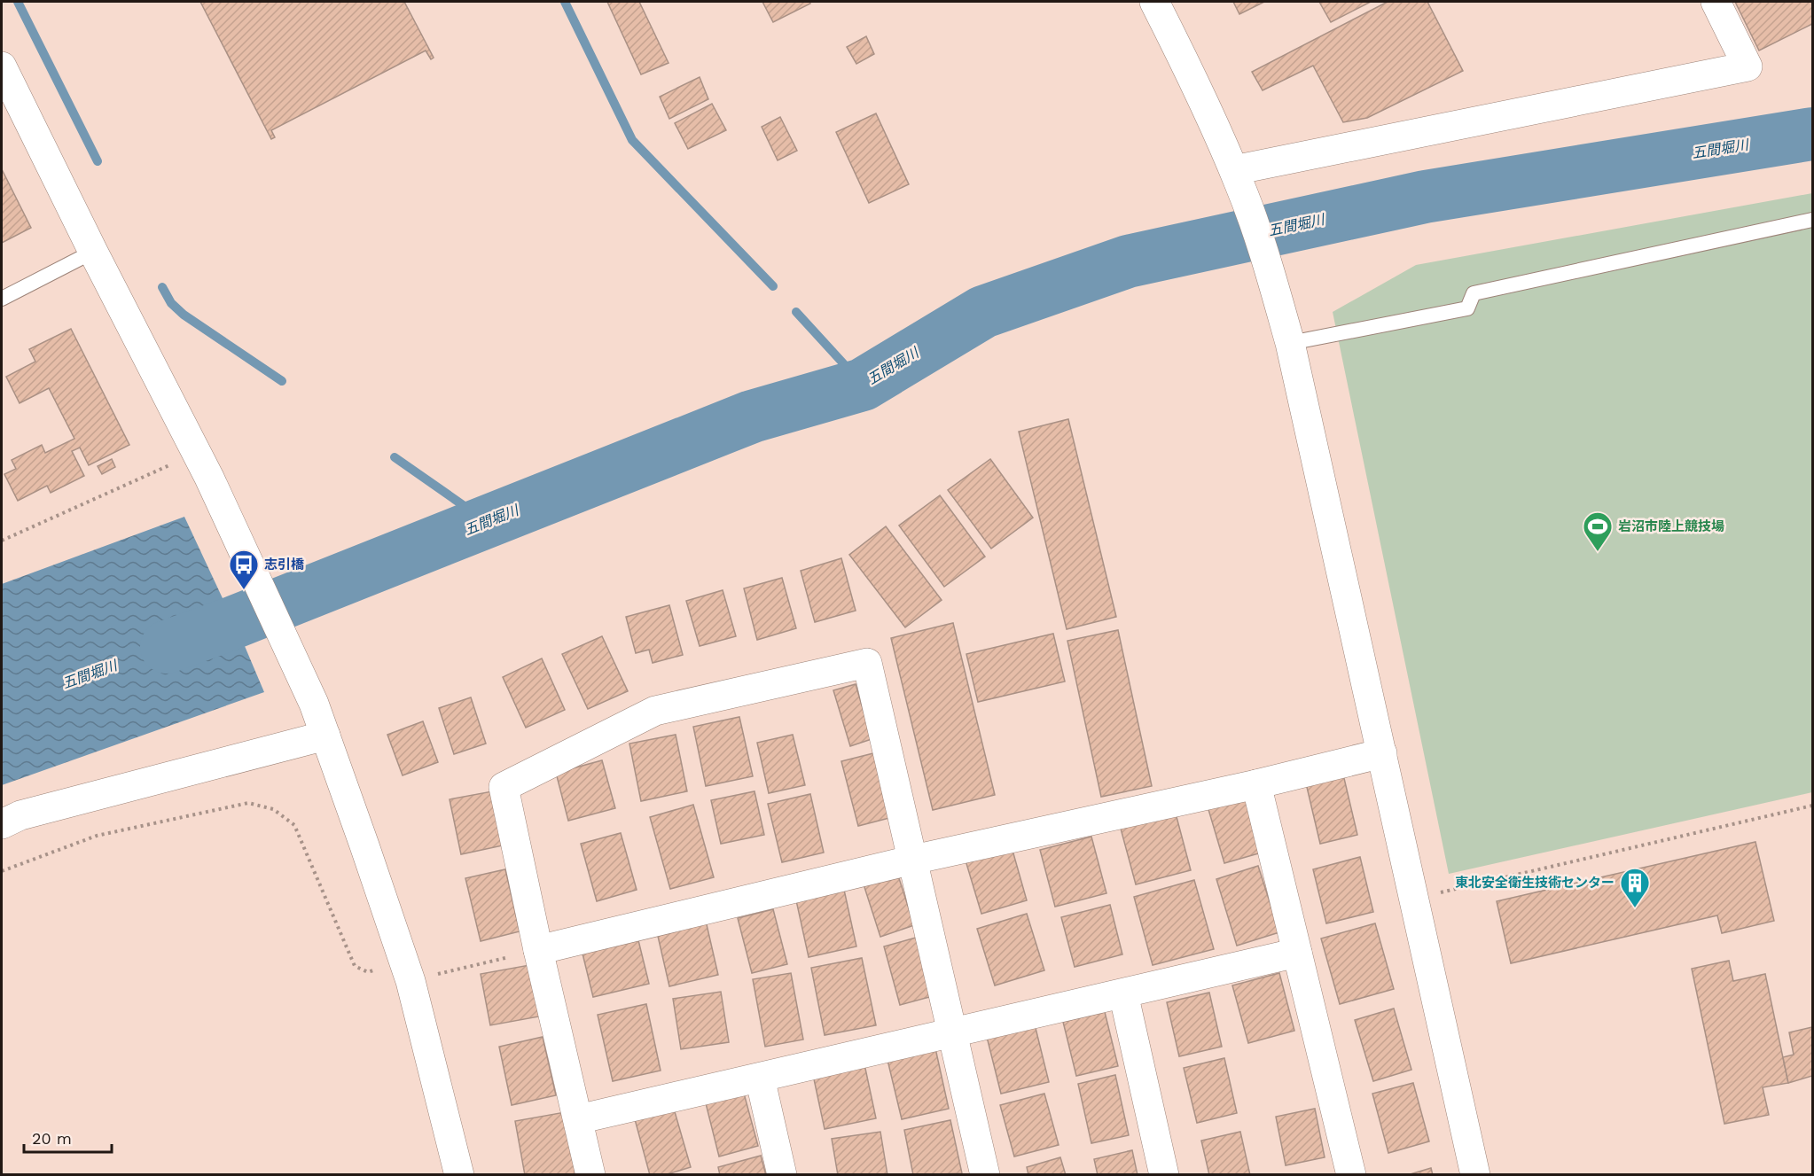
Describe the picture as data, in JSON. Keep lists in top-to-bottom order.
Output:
{
  "water": ["五間堀川"],
  "places": {
    "sports": ["岩沼市陸上競技場"],
    "bus stop": ["志引橋"],
    "building": ["東北安全衛生技術センター"]
  },
  "scale_bar": "20 m"
}
